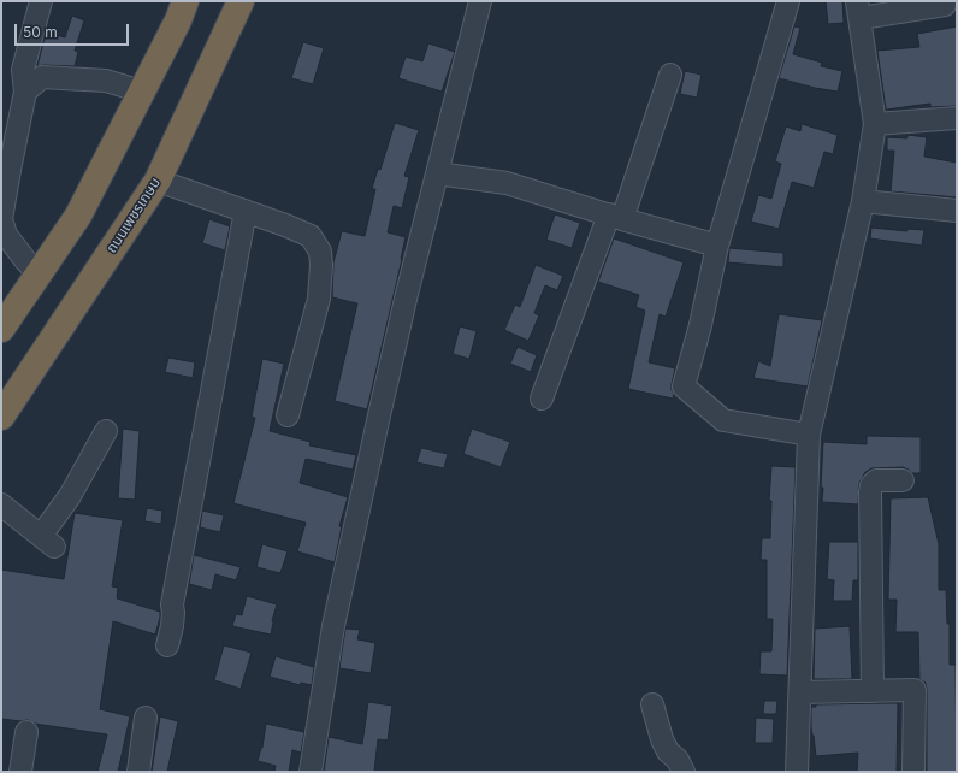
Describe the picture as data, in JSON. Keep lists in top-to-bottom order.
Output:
{
  "streets": {
    "highway": ["ถนนเพชรเกษม"]
  },
  "scale_bar": "50 m"
}
